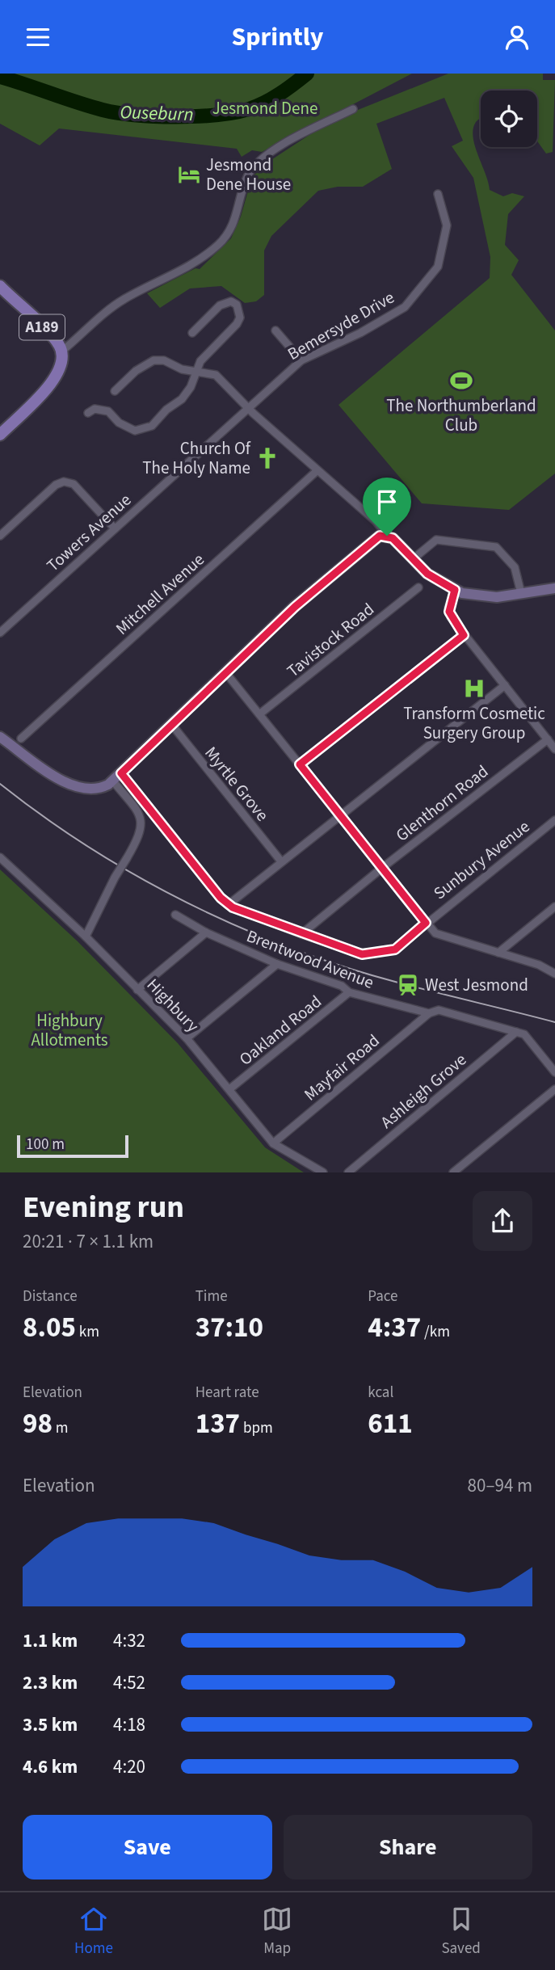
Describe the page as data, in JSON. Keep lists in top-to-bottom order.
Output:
{
  "streets": {
    "main road": ["A189"],
    "street": [
      "Bemersyde Drive",
      "Towers Avenue",
      "Mitchell Avenue",
      "Tavistock Road",
      "Myrtle Grove",
      "Glenthorn Road",
      "Sunbury Avenue",
      "Brentwood Avenue",
      "Highbury",
      "Oakland Road",
      "Mayfair Road",
      "Ashleigh Grove"
    ]
  },
  "crossings": [
    ["Bemersyde Drive", "Towers Avenue"],
    ["Glenthorn Road", "Sunbury Avenue"],
    ["Brentwood Avenue", "Oakland Road"],
    ["Brentwood Avenue", "Mayfair Road"],
    ["Brentwood Avenue", "Ashleigh Grove"],
    ["Highbury", "Oakland Road"],
    ["Highbury", "Mayfair Road"]
  ],
  "water": ["Ouseburn"],
  "parks": ["Jesmond Dene", "Highbury Allotments"],
  "places": {
    "hotel": ["Jesmond Dene House"],
    "sports": ["The Northumberland Club"],
    "church": ["Church Of The Holy Name"],
    "hospital": ["Transform Cosmetic Surgery Group"],
    "station": ["West Jesmond"]
  },
  "scale_bar": "100 m",
  "page": {
    "header": "Sprintly",
    "scale": "100 m",
    "heading": ["Evening run", "20:21 · 7 × 1.1 km"],
    "stats": [
      ["Distance", "8.05 km"],
      ["Time", "37:10"],
      ["Pace", "4:37 /km"],
      ["Elevation", "98 m"],
      ["Heart rate", "137 bpm"],
      ["kcal", "611"]
    ],
    "chart": ["Elevation", "80–94 m"],
    "list": [
      {
        "name": "1.1 km",
        "note": "4:32"
      },
      {
        "name": "2.3 km",
        "note": "4:52"
      },
      {
        "name": "3.5 km",
        "note": "4:18"
      },
      {
        "name": "4.6 km",
        "note": "4:20"
      }
    ],
    "buttons": ["Save", "Share"],
    "tabs": ["Home", "Map", "Saved"]
  }
}
